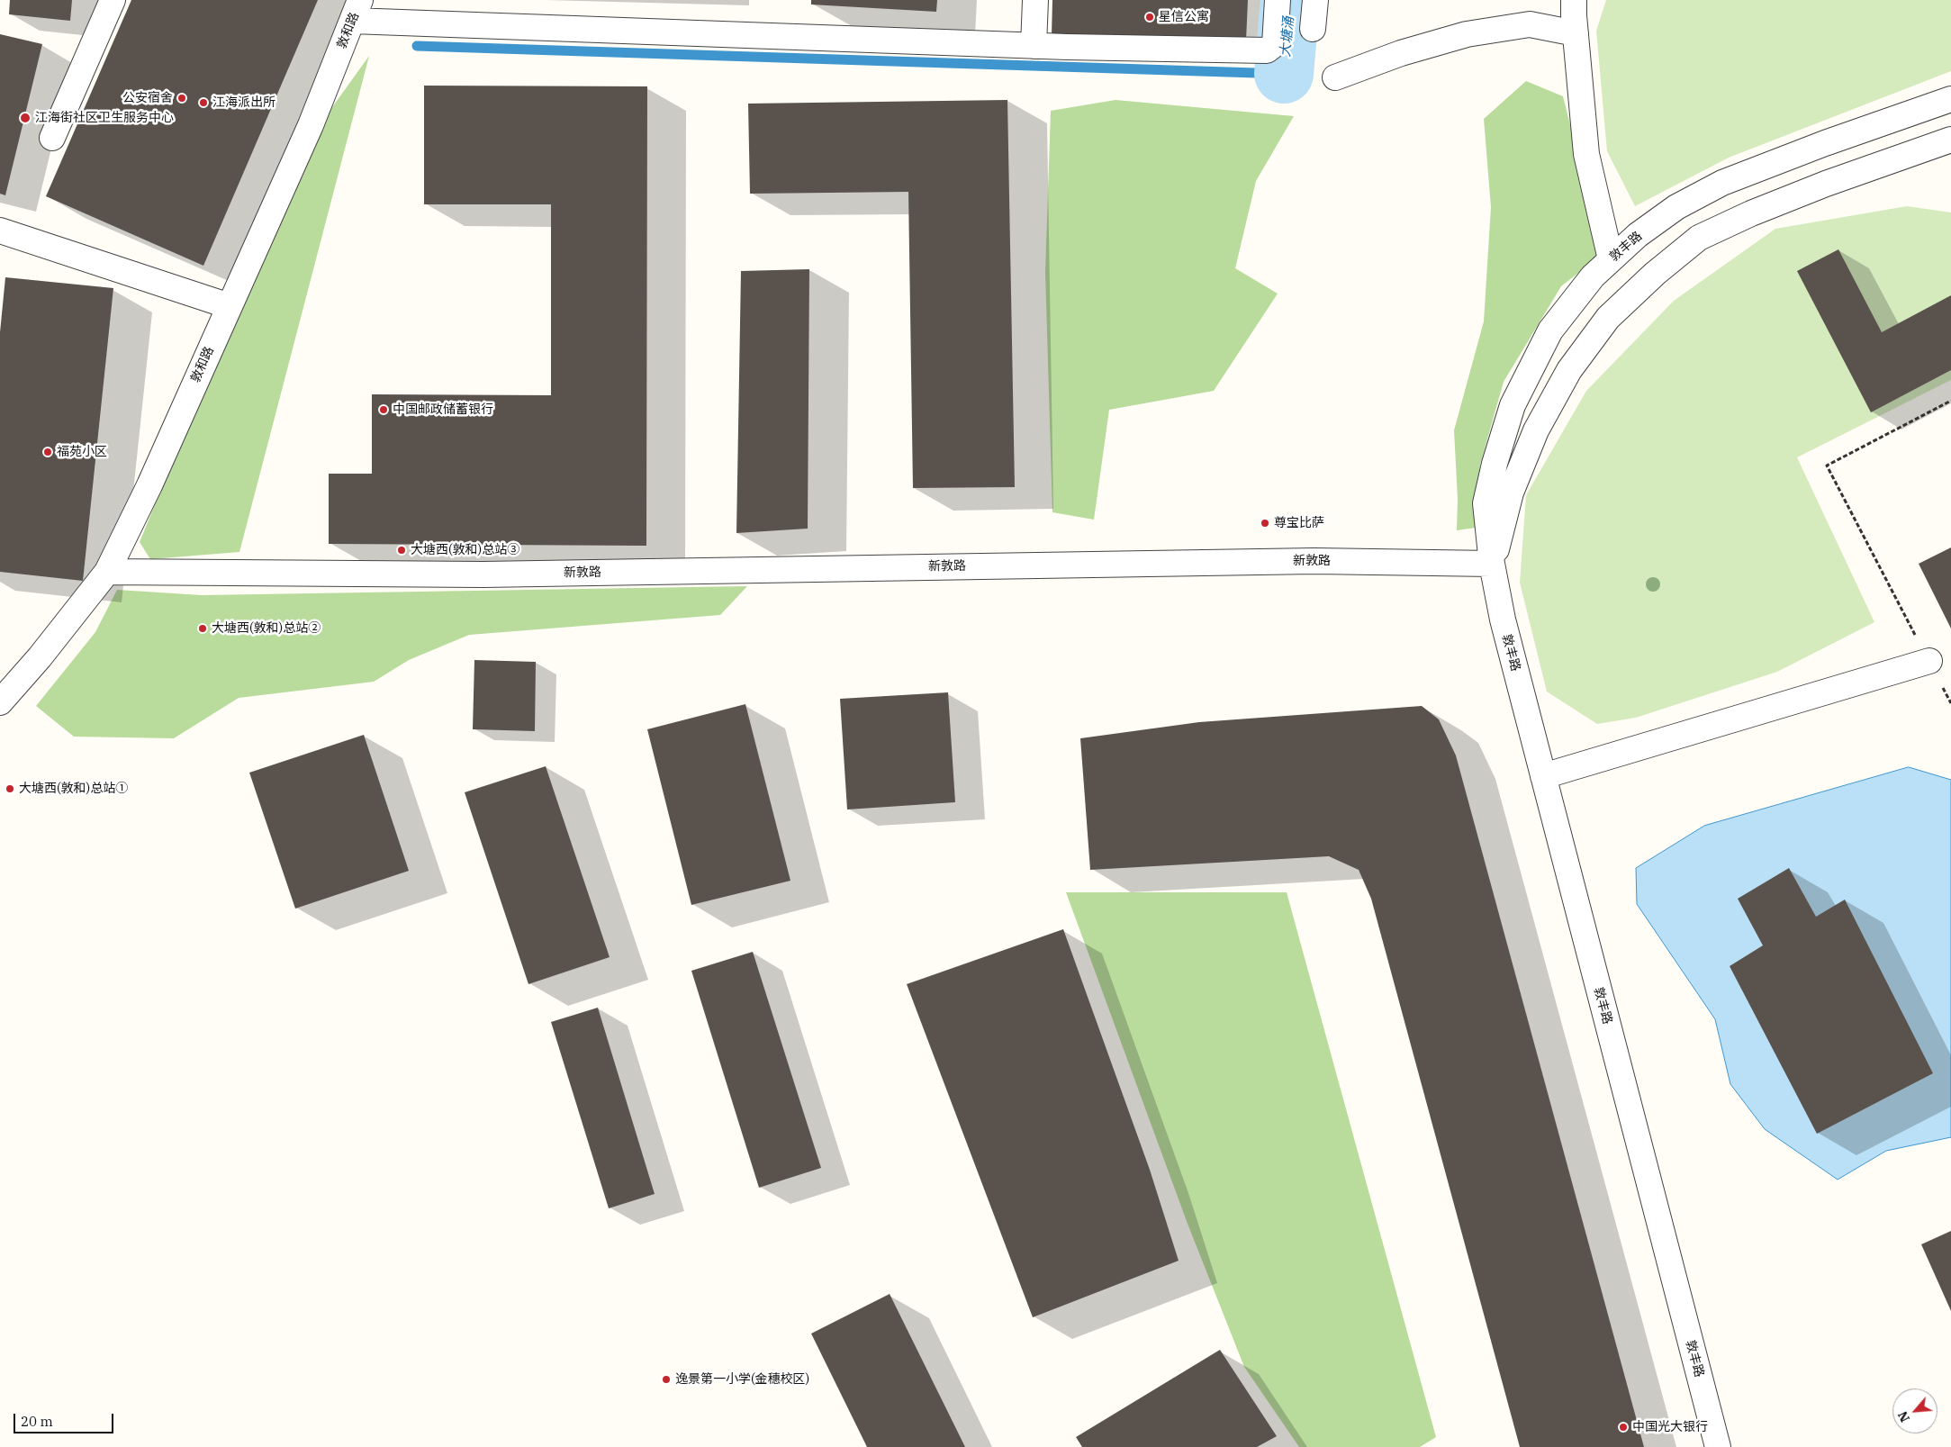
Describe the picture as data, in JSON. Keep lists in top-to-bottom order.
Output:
{
  "streets": {
    "street": ["敦和路", "敦丰路", "新敦路"]
  },
  "crossings": [
    ["敦和路", "新敦路"],
    ["敦丰路", "新敦路"]
  ],
  "water": ["大塘涌"],
  "places": [
    "星信公寓",
    "公安宿舍",
    "江海派出所",
    "江海街社区卫生服务中心",
    "中国邮政储蓄银行",
    "福苑小区",
    "尊宝比萨",
    "大塘西(敦和)总站③",
    "大塘西(敦和)总站②",
    "大塘西(敦和)总站①",
    "逸景第一小学(金穗校区)",
    "中国光大银行"
  ],
  "scale_bar": "20 m",
  "north": "bottom left"
}
